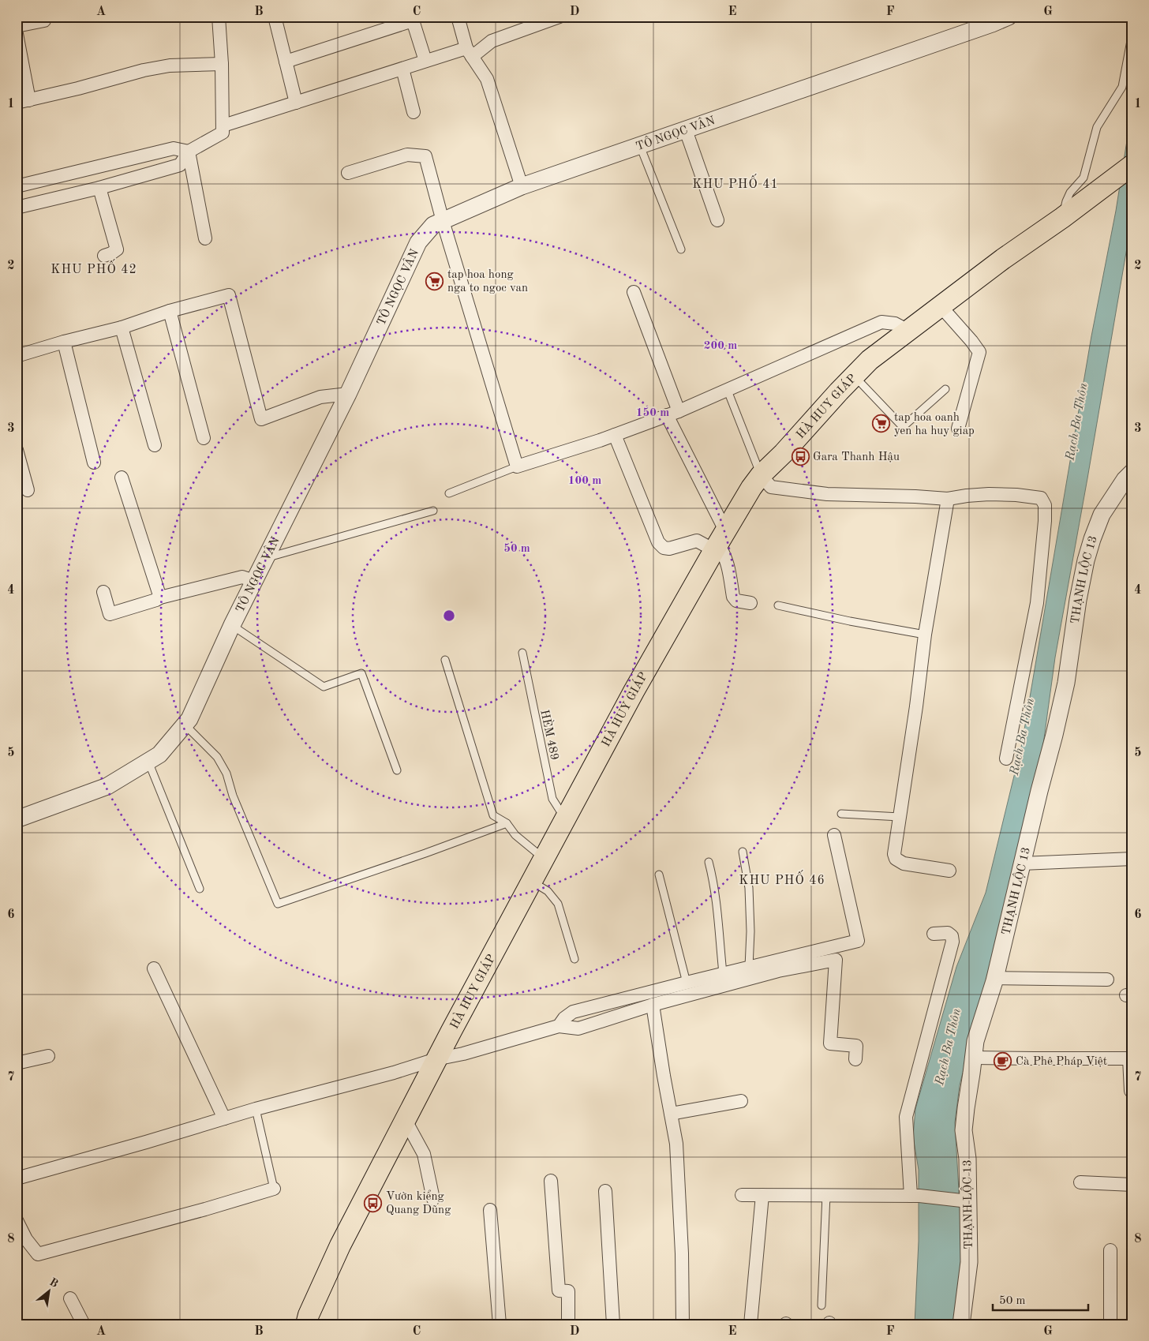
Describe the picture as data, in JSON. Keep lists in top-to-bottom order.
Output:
{
  "streets": {
    "main road": ["HÀ HUY GIÁP"],
    "street": ["TÔ NGỌC VÂN", "THẠNH LỘC 13"],
    "lane": ["HÈM 489"]
  },
  "crossings": [
    ["HÀ HUY GIÁP", "HÈM 489"]
  ],
  "districts": ["KHU PHỐ 41", "KHU PHỐ 42", "KHU PHỐ 46"],
  "water": ["Rạch Ba Thôn"],
  "places": {
    "supermarket": ["tap hoa hong nga to ngoc van", "tap hoa oanh yen ha huy giap"],
    "bus stop": ["Gara Thanh Hậu", "Vườn kiểng Quang Dũng"],
    "cafe": ["Cà Phê Pháp Việt"]
  },
  "scale_bar": "50 m",
  "north": "top right",
  "grid": {
    "columns": [
      "A",
      "B",
      "C",
      "D",
      "E",
      "F",
      "G"
    ],
    "rows": [
      "1",
      "2",
      "3",
      "4",
      "5",
      "6",
      "7",
      "8"
    ]
  },
  "rings": [
    "200 m",
    "150 m",
    "100 m",
    "50 m"
  ]
}
